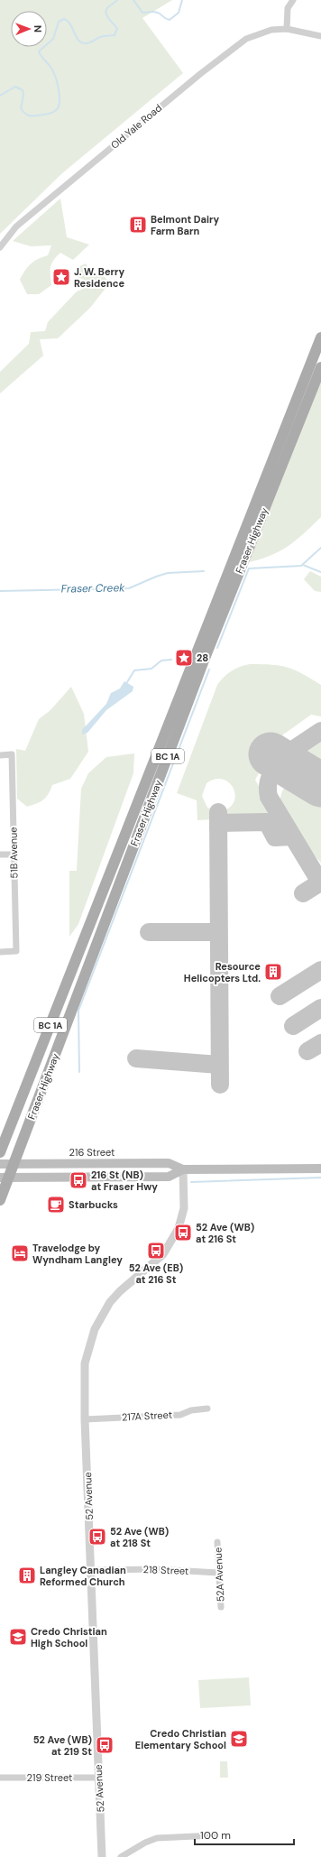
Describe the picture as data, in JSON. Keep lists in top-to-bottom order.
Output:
{
  "streets": {
    "main road": ["Fraser Highway", "BC 1A", "216 Street"],
    "street": [
      "Old Yale Road",
      "51B Avenue",
      "217A Street",
      "52 Avenue",
      "218 Street",
      "52A Avenue",
      "219 Street"
    ]
  },
  "crossings": [
    ["Fraser Highway", "216 Street"],
    ["216 Street", "52 Avenue"],
    ["217A Street", "52 Avenue"],
    ["52 Avenue", "218 Street"],
    ["52 Avenue", "219 Street"],
    ["218 Street", "52A Avenue"]
  ],
  "water": ["Fraser Creek"],
  "places": {
    "building": ["Belmont Dairy Farm Barn", "Resource Helicopters Ltd.", "Langley Canadian Reformed Church"],
    "place": ["J. W. Berry Residence", "28"],
    "bus stop": [
      "216 St (NB) at Fraser Hwy",
      "52 Ave (WB) at 216 St",
      "52 Ave (EB) at 216 St",
      "52 Ave (WB) at 218 St",
      "52 Ave (WB) at 219 St"
    ],
    "cafe": ["Starbucks"],
    "hotel": ["Travelodge by Wyndham Langley"],
    "school or university": ["Credo Christian High School", "Credo Christian Elementary School"]
  },
  "scale_bar": "100 m",
  "north": "right"
}
